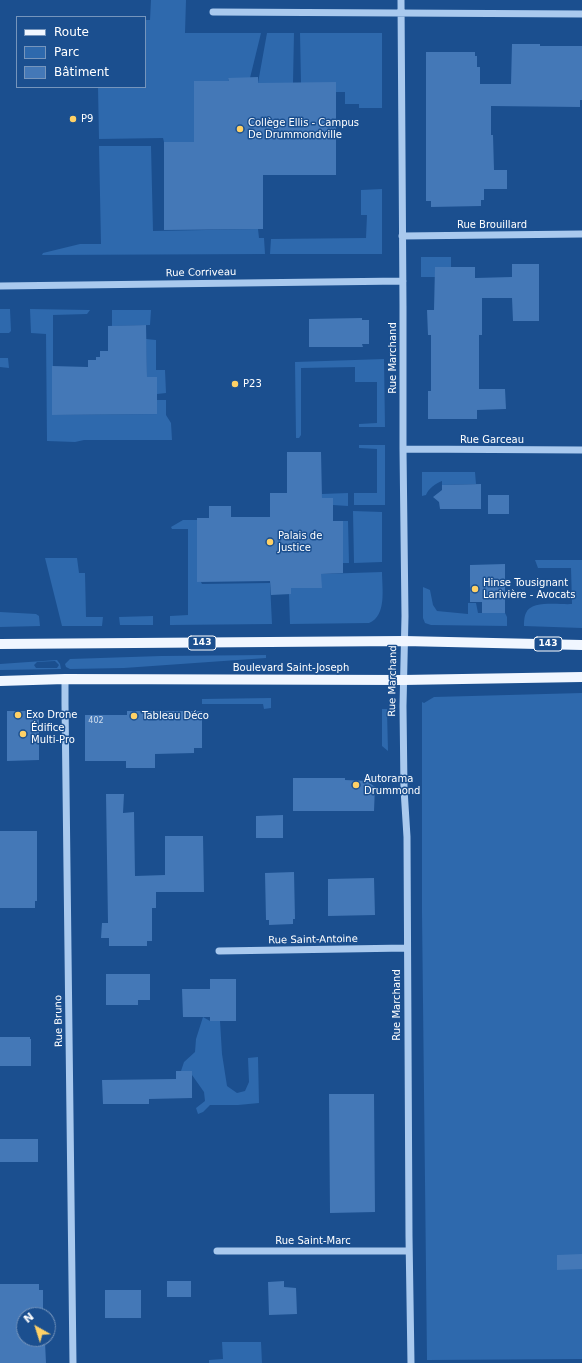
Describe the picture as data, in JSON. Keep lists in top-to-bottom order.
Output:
{
  "streets": {
    "main road": ["143", "Boulevard Saint-Joseph"],
    "street": [
      "Rue Brouillard",
      "Rue Corriveau",
      "Rue Marchand",
      "Rue Garceau",
      "Rue Saint-Antoine",
      "Rue Bruno",
      "Rue Saint-Marc"
    ]
  },
  "crossings": [
    ["Rue Brouillard", "Rue Marchand"],
    ["Rue Corriveau", "Rue Marchand"],
    ["Rue Marchand", "Rue Garceau"],
    ["Rue Marchand", "143"],
    ["Rue Marchand", "Boulevard Saint-Joseph"],
    ["Rue Marchand", "Rue Saint-Antoine"],
    ["Rue Marchand", "Rue Saint-Marc"],
    ["Boulevard Saint-Joseph", "Rue Bruno"]
  ],
  "places": [
    "P9",
    "Collège Ellis - Campus De Drummondville",
    "P23",
    "Palais de Justice",
    "Hinse Tousignant Larivière - Avocats",
    "Exo Drone",
    "Tableau Déco",
    "Édifice Multi-Pro",
    "Autorama Drummond"
  ],
  "house_numbers": ["402"],
  "legend": ["Route", "Parc", "Bâtiment"],
  "north": "top left"
}
